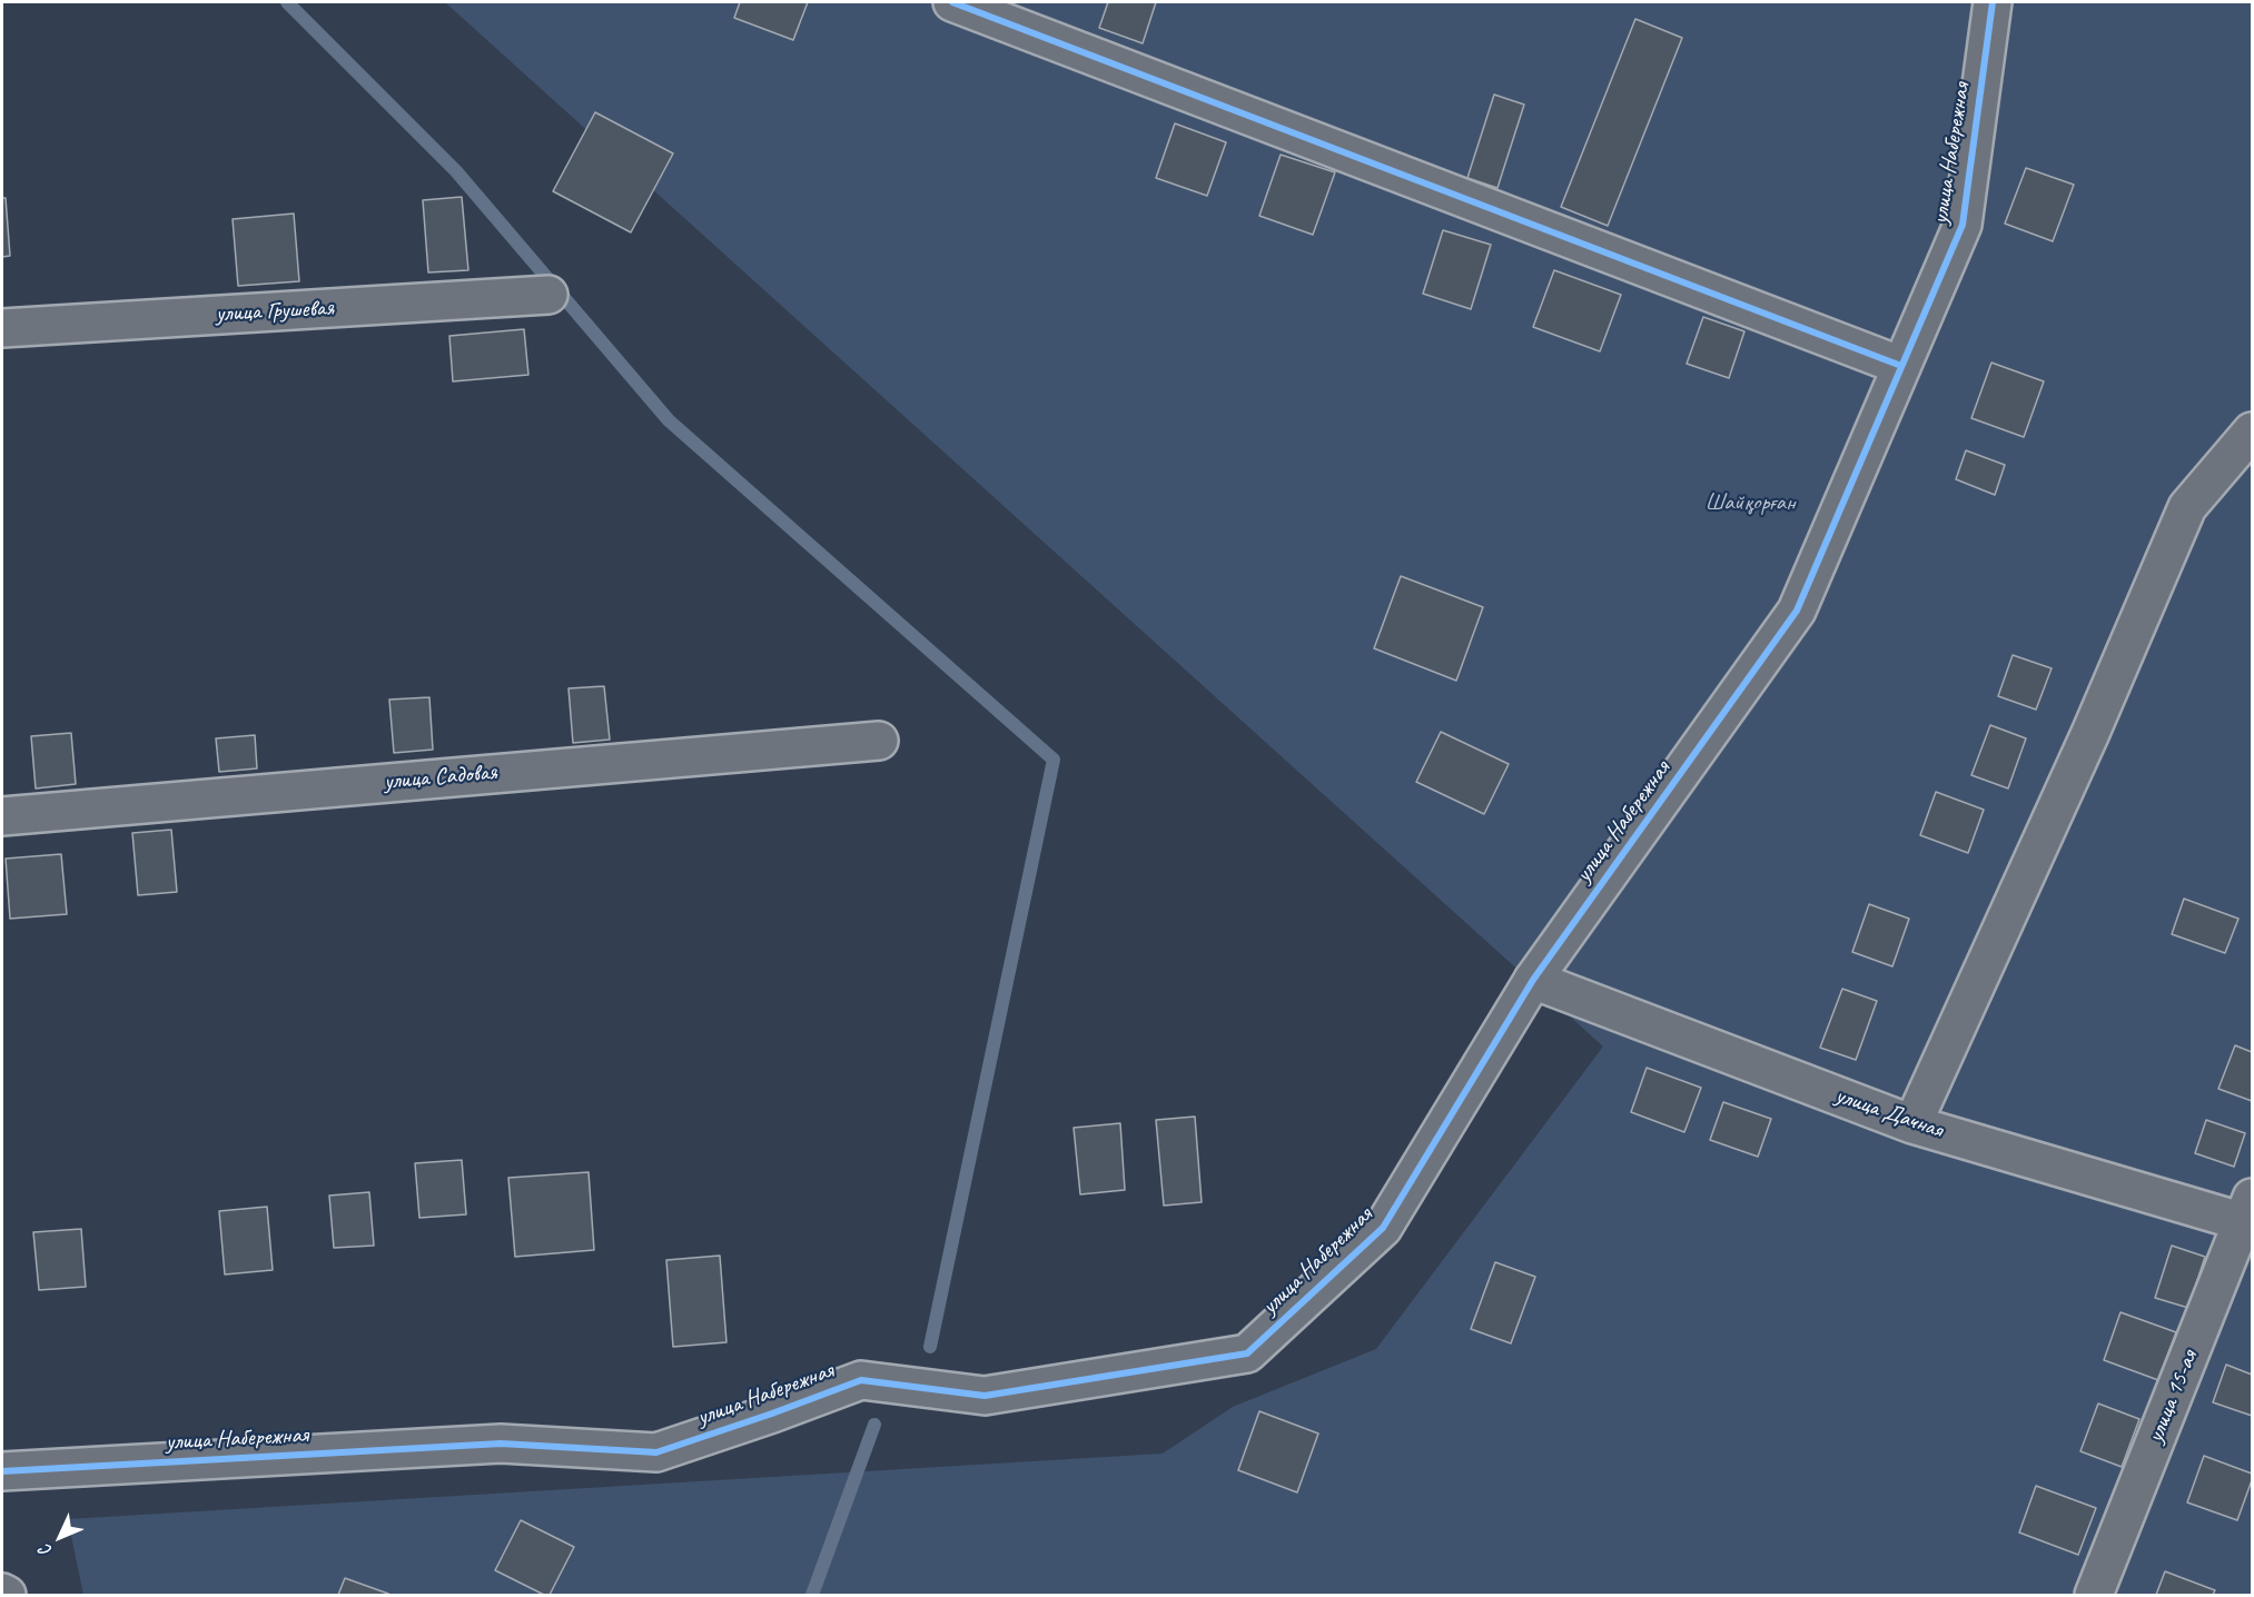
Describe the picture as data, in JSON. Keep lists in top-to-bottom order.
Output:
{
  "streets": {
    "street": [
      "улица Набережная",
      "улица Грушевая",
      "улица Садовая",
      "улица Дачная",
      "улица 15-ая"
    ]
  },
  "crossings": [
    ["улица Набережная", "улица Дачная"],
    ["улица Дачная", "улица 15-ая"]
  ],
  "parks": ["Шайқорған"],
  "north": "bottom left"
}
